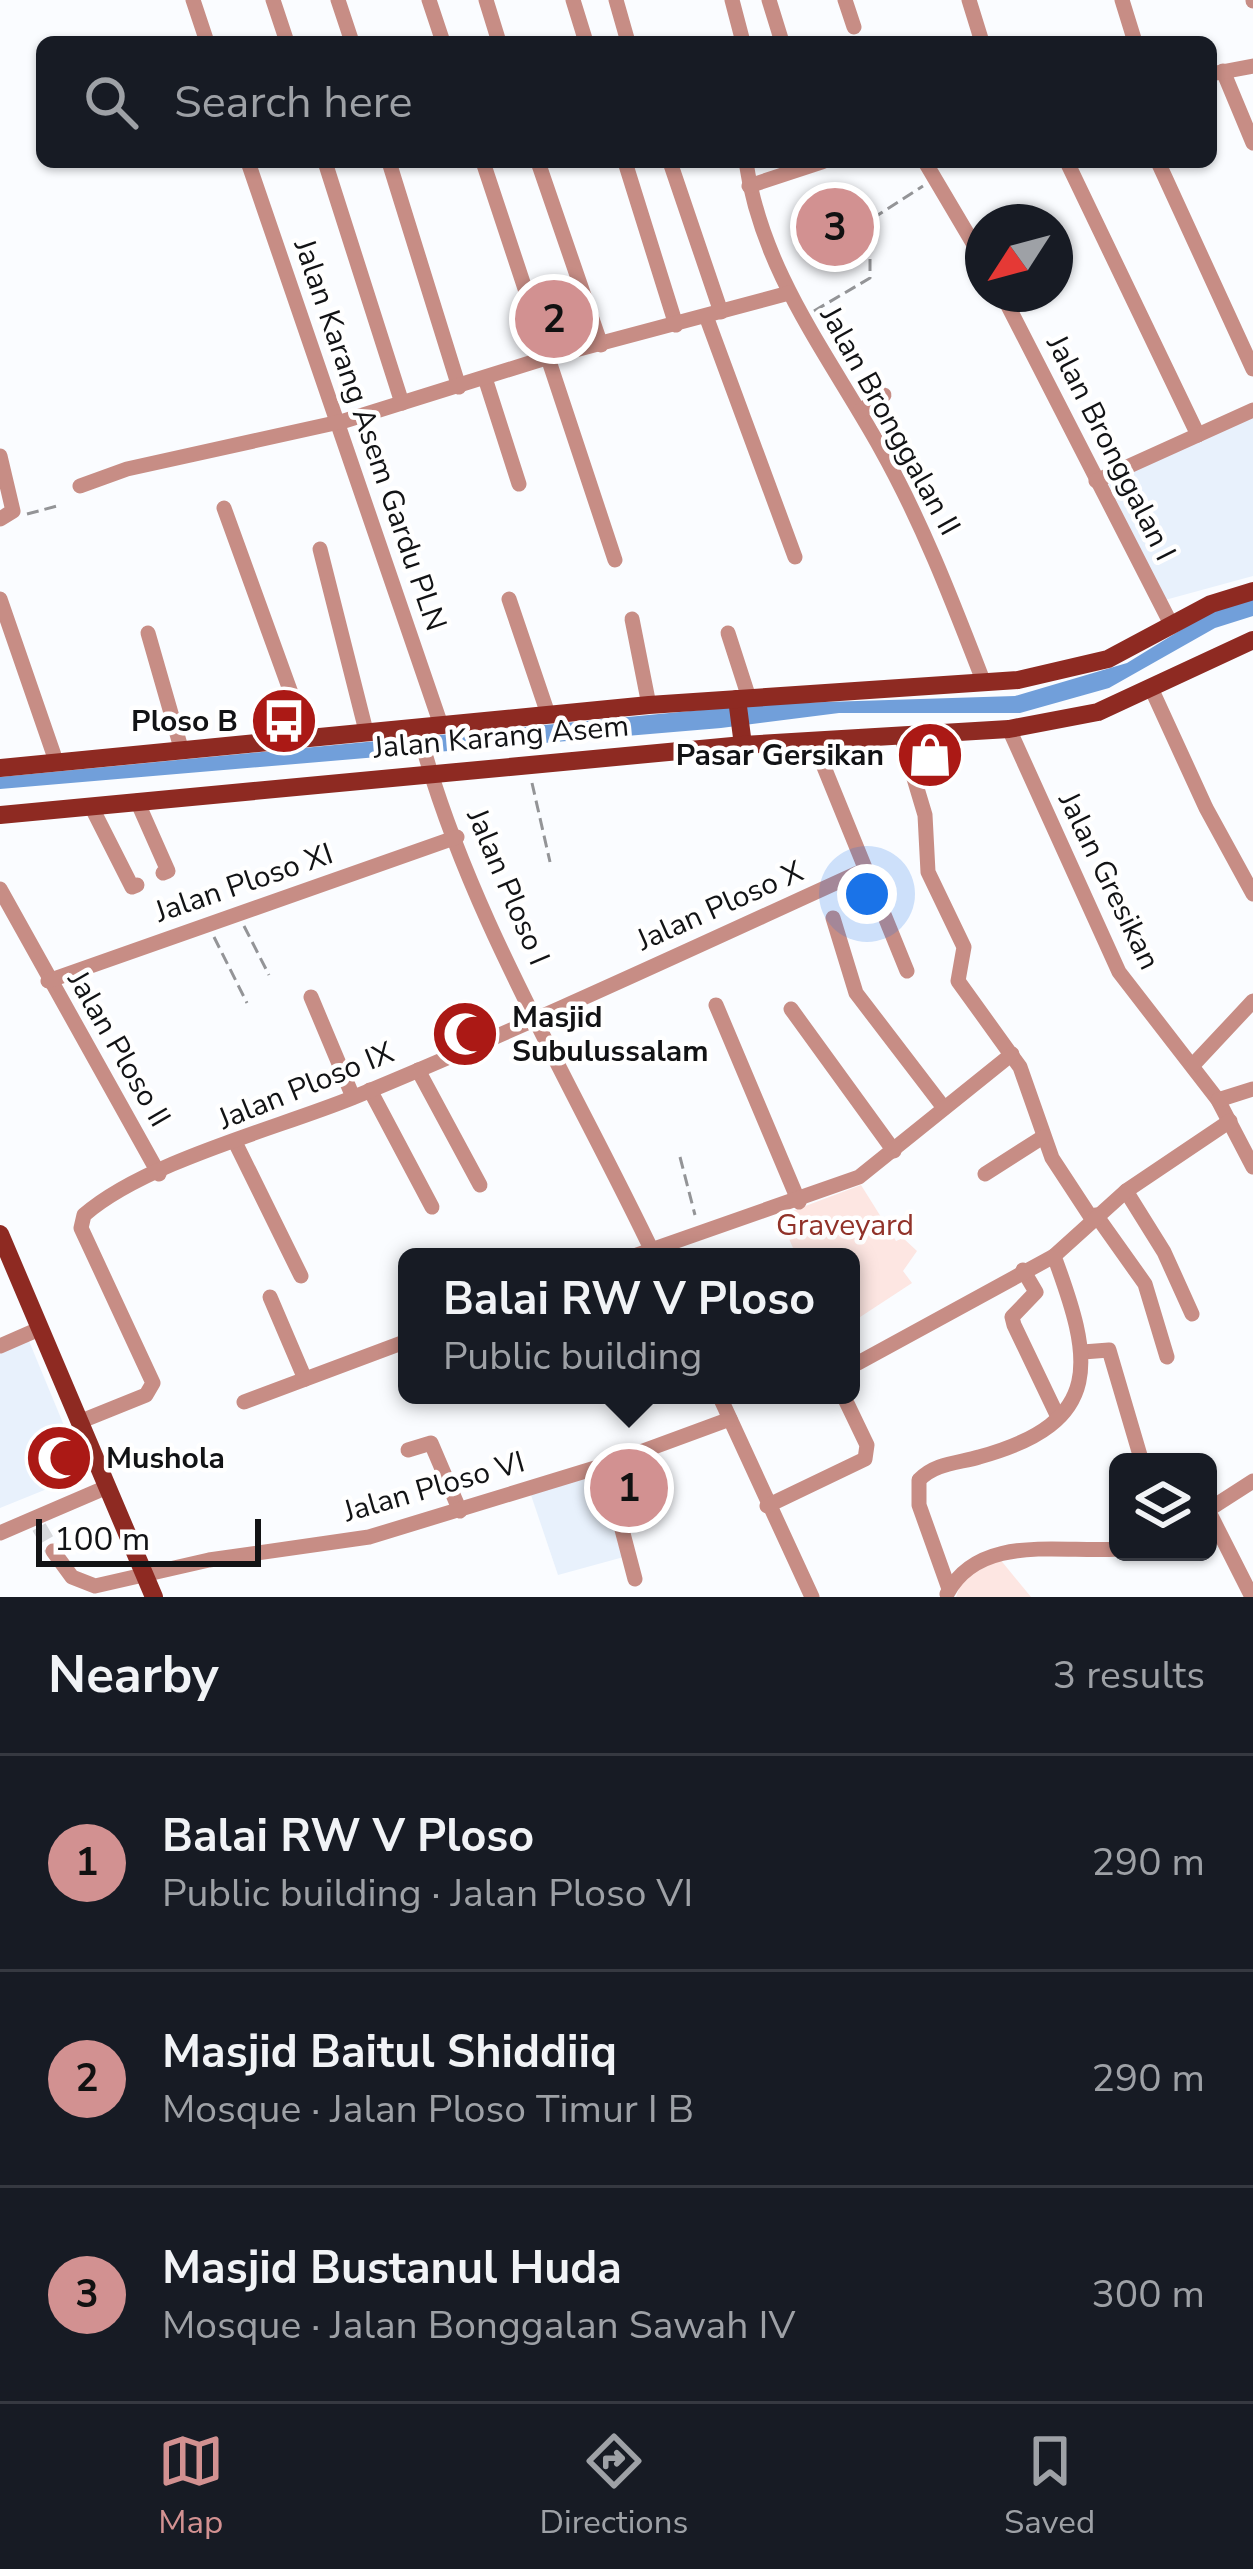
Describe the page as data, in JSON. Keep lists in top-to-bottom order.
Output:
{
  "streets": {
    "main road": ["Jalan Karang Asem"],
    "street": [
      "Jalan Bronggalan II",
      "Jalan Karang Asem Gardu PLN",
      "Jalan Bronggalan I",
      "Jalan Gresikan",
      "Jalan Ploso XI",
      "Jalan Ploso I",
      "Jalan Ploso X",
      "Jalan Ploso II",
      "Jalan Ploso IX",
      "Jalan Ploso VI"
    ]
  },
  "crossings": [
    ["Jalan Bronggalan II", "Jalan Karang Asem"],
    ["Jalan Karang Asem Gardu PLN", "Jalan Karang Asem"],
    ["Jalan Bronggalan I", "Jalan Karang Asem"],
    ["Jalan Karang Asem", "Jalan Gresikan"],
    ["Jalan Karang Asem", "Jalan Ploso I"],
    ["Jalan Ploso XI", "Jalan Ploso I"],
    ["Jalan Ploso XI", "Jalan Ploso II"],
    ["Jalan Ploso I", "Jalan Ploso X"],
    ["Jalan Ploso I", "Jalan Ploso IX"],
    ["Jalan Ploso X", "Jalan Ploso IX"],
    ["Jalan Ploso II", "Jalan Ploso IX"]
  ],
  "parks": ["Graveyard"],
  "places": {
    "bus stop": ["Ploso B"],
    "shop": ["Pasar Gersikan"],
    "mosque": ["Masjid Subulussalam", "Mushola"]
  },
  "scale_bar": "100 m",
  "north": "bottom left",
  "page": {
    "search": "Search here",
    "pins": ["3", "2", "1"],
    "popup": ["Balai RW V Ploso", "Public building"],
    "scale": "100 m",
    "heading": ["Nearby", "3 results"],
    "list": [
      {
        "mark": "1",
        "name": "Balai RW V Ploso",
        "note": "Public building · Jalan Ploso VI",
        "value": "290 m"
      },
      {
        "mark": "2",
        "name": "Masjid Baitul Shiddiiq",
        "note": "Mosque · Jalan Ploso Timur I B",
        "value": "290 m"
      },
      {
        "mark": "3",
        "name": "Masjid Bustanul Huda",
        "note": "Mosque · Jalan Bonggalan Sawah IV",
        "value": "300 m"
      }
    ],
    "nav": ["Map", "Directions", "Saved"]
  }
}
